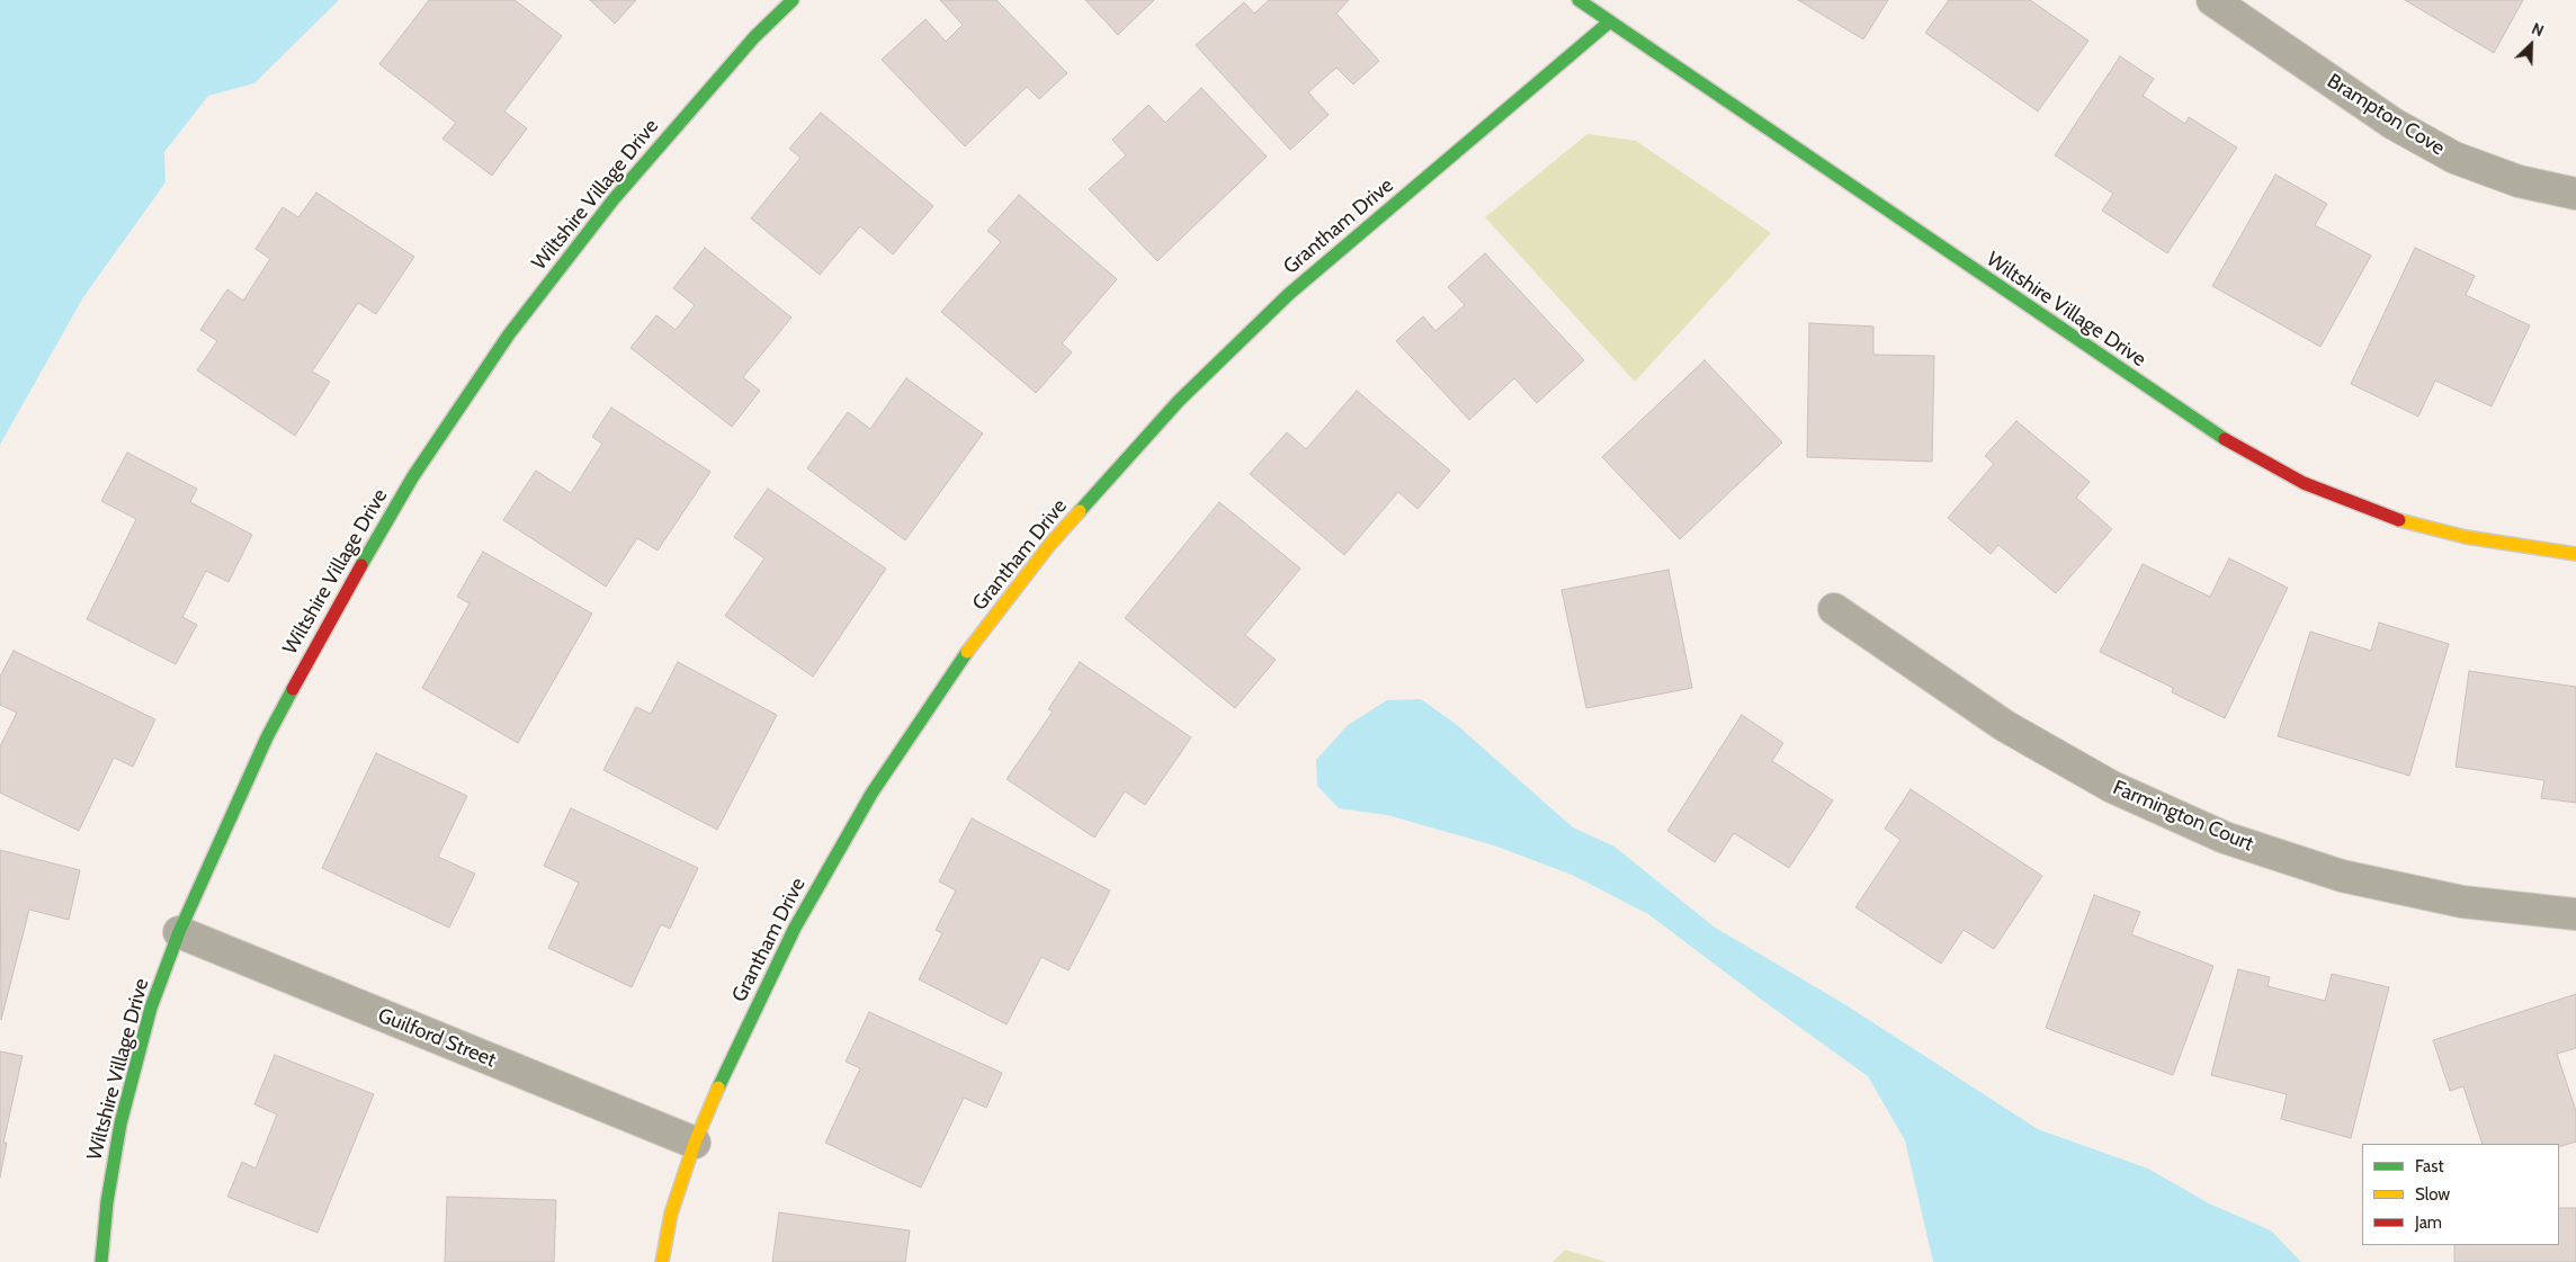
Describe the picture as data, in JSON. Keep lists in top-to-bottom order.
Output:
{
  "streets": {
    "street": [
      "Brampton Cove",
      "Wiltshire Village Drive",
      "Grantham Drive",
      "Farmington Court",
      "Guilford Street"
    ]
  },
  "crossings": [
    ["Wiltshire Village Drive", "Grantham Drive"],
    ["Wiltshire Village Drive", "Guilford Street"],
    ["Grantham Drive", "Guilford Street"]
  ],
  "legend": ["Fast", "Slow", "Jam"],
  "north": "top right"
}
